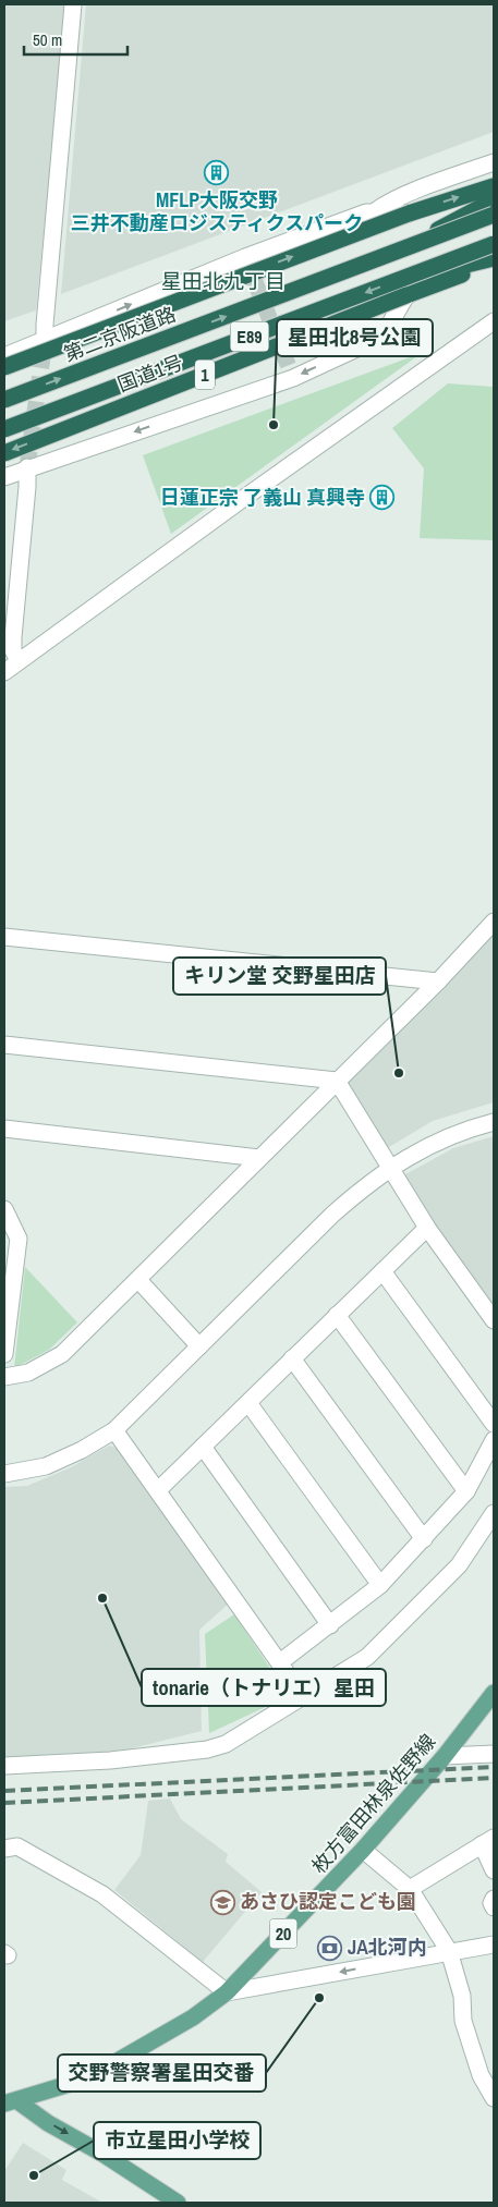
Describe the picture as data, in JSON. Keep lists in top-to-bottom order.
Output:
{
  "streets": {
    "highway": [
      "第二京阪道路",
      "E89",
      "国道1号",
      "1"
    ],
    "main road": ["枚方富田林泉佐野線", "20"]
  },
  "districts": ["星田北九丁目"],
  "places": {
    "building": ["MFLP大阪交野 三井不動産ロジスティクスパーク", "日蓮正宗 了義山 真興寺"],
    "other": [
      "星田北8号公園",
      "キリン堂 交野星田店",
      "tonarie（トナリエ）星田",
      "交野警察署星田交番",
      "市立星田小学校"
    ],
    "school or university": ["あさひ認定こども園"],
    "bank": ["JA北河内"]
  },
  "scale_bar": "50 m"
}
